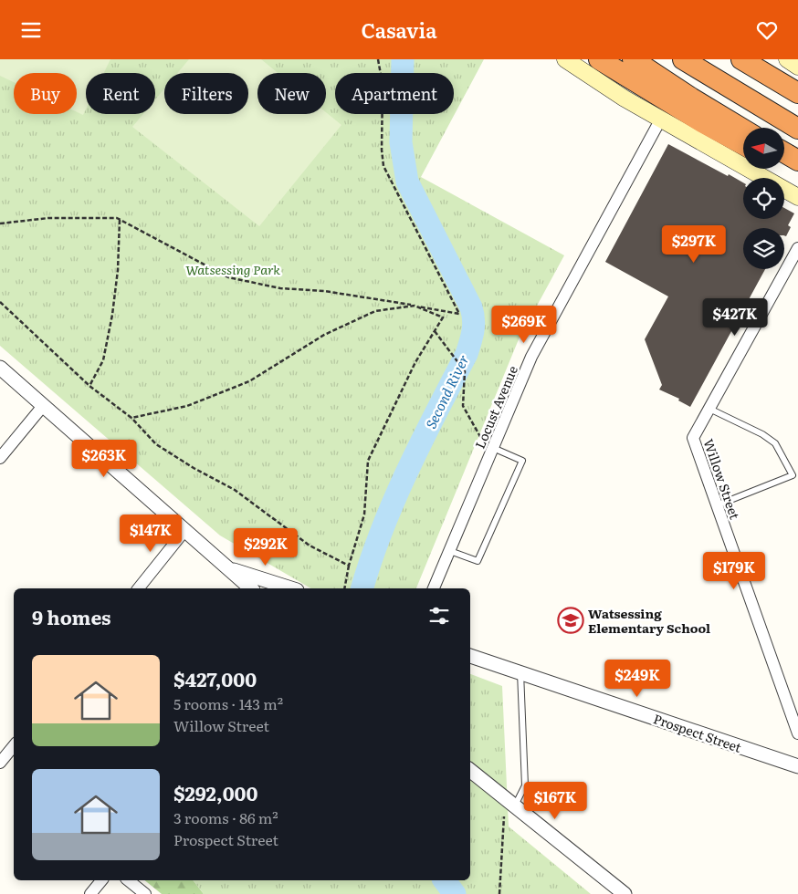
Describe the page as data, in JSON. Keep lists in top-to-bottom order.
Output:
{
  "streets": {
    "street": ["Locust Avenue", "Willow Street", "Prospect Street"]
  },
  "water": ["Second River"],
  "parks": ["Watsessing Park"],
  "places": {
    "school or university": ["Watsessing Elementary School"]
  },
  "north": "left",
  "page": {
    "header": "Casavia",
    "chip": [
      "Buy",
      "Rent",
      "Filters",
      "New",
      "Apartment"
    ],
    "price": [
      "$297K",
      "$427K",
      "$269K",
      "$263K",
      "$147K",
      "$292K",
      "$179K",
      "$249K",
      "$167K"
    ],
    "heading": "9 homes",
    "list": [
      {
        "name": "$427,000",
        "note": "5 rooms · 143 m² · Willow Street"
      },
      {
        "name": "$292,000",
        "note": "3 rooms · 86 m² · Prospect Street"
      }
    ]
  }
}
